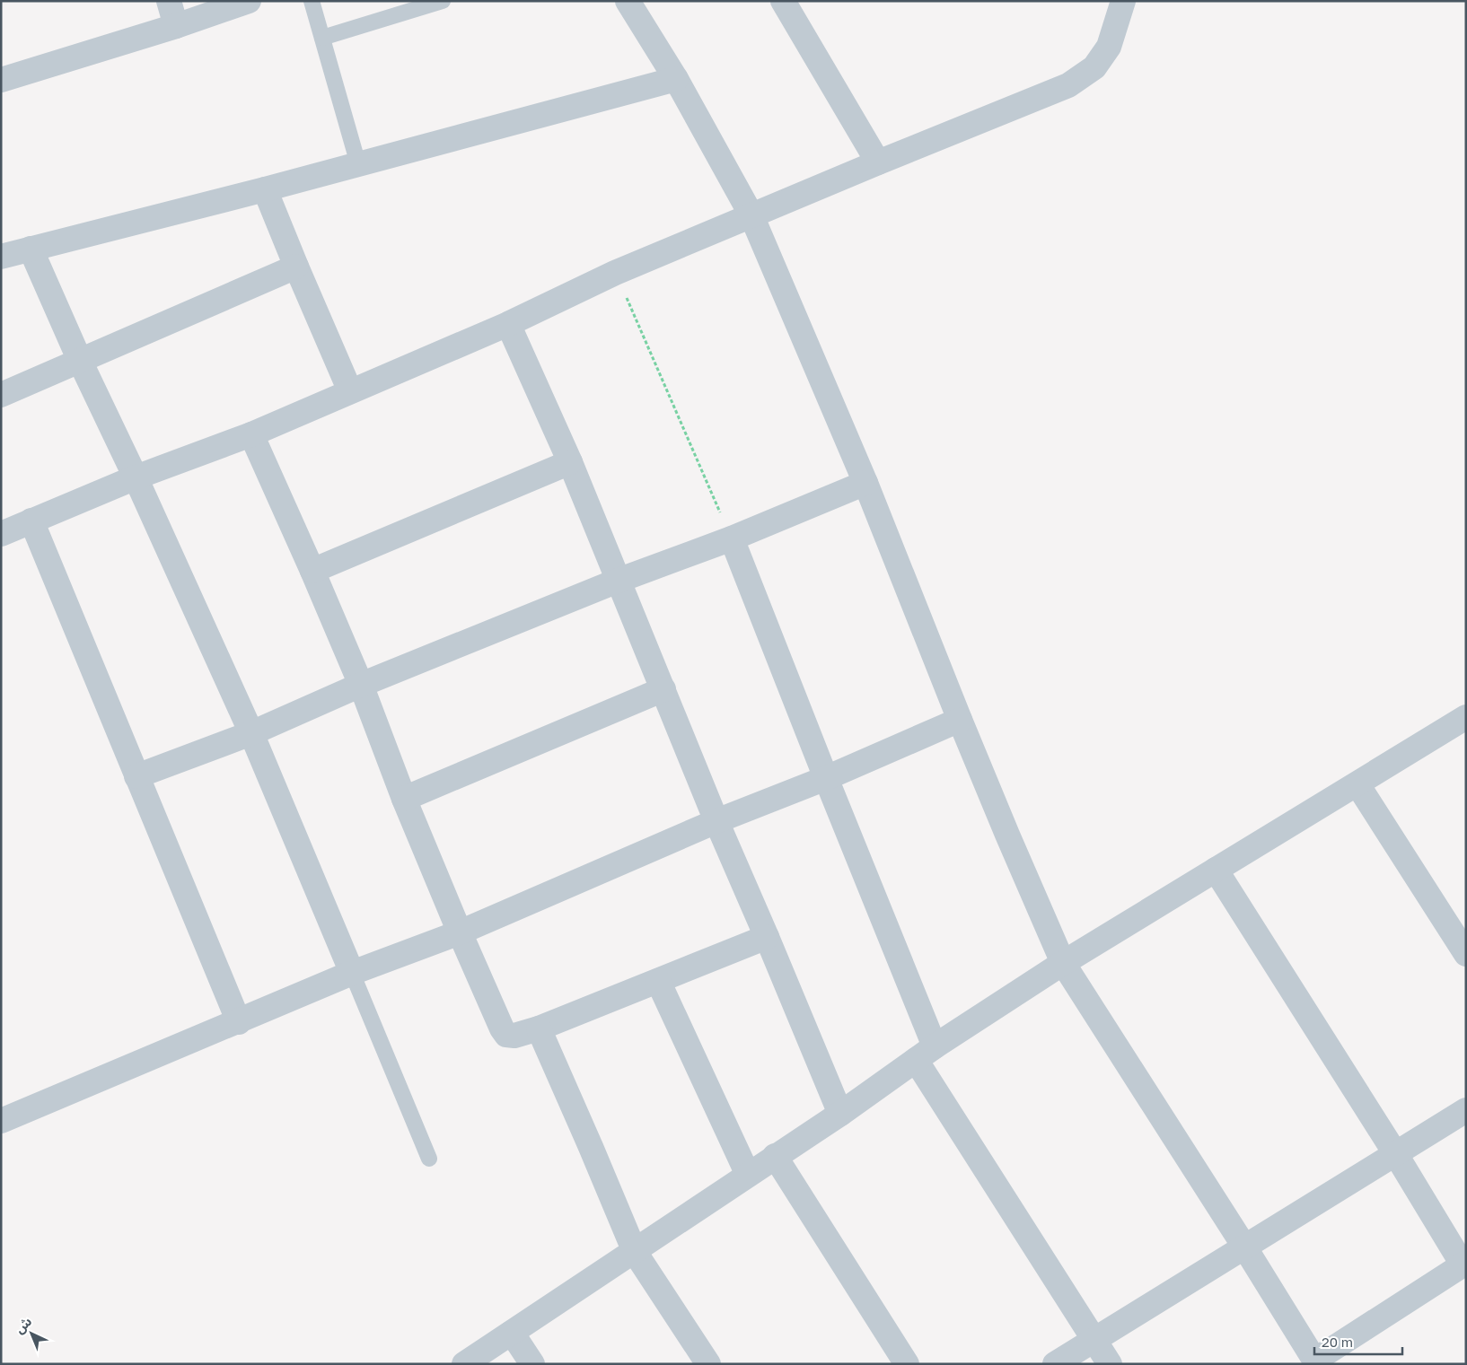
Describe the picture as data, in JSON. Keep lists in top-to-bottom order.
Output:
{
  "scale_bar": "20 m",
  "north": "top left"
}
